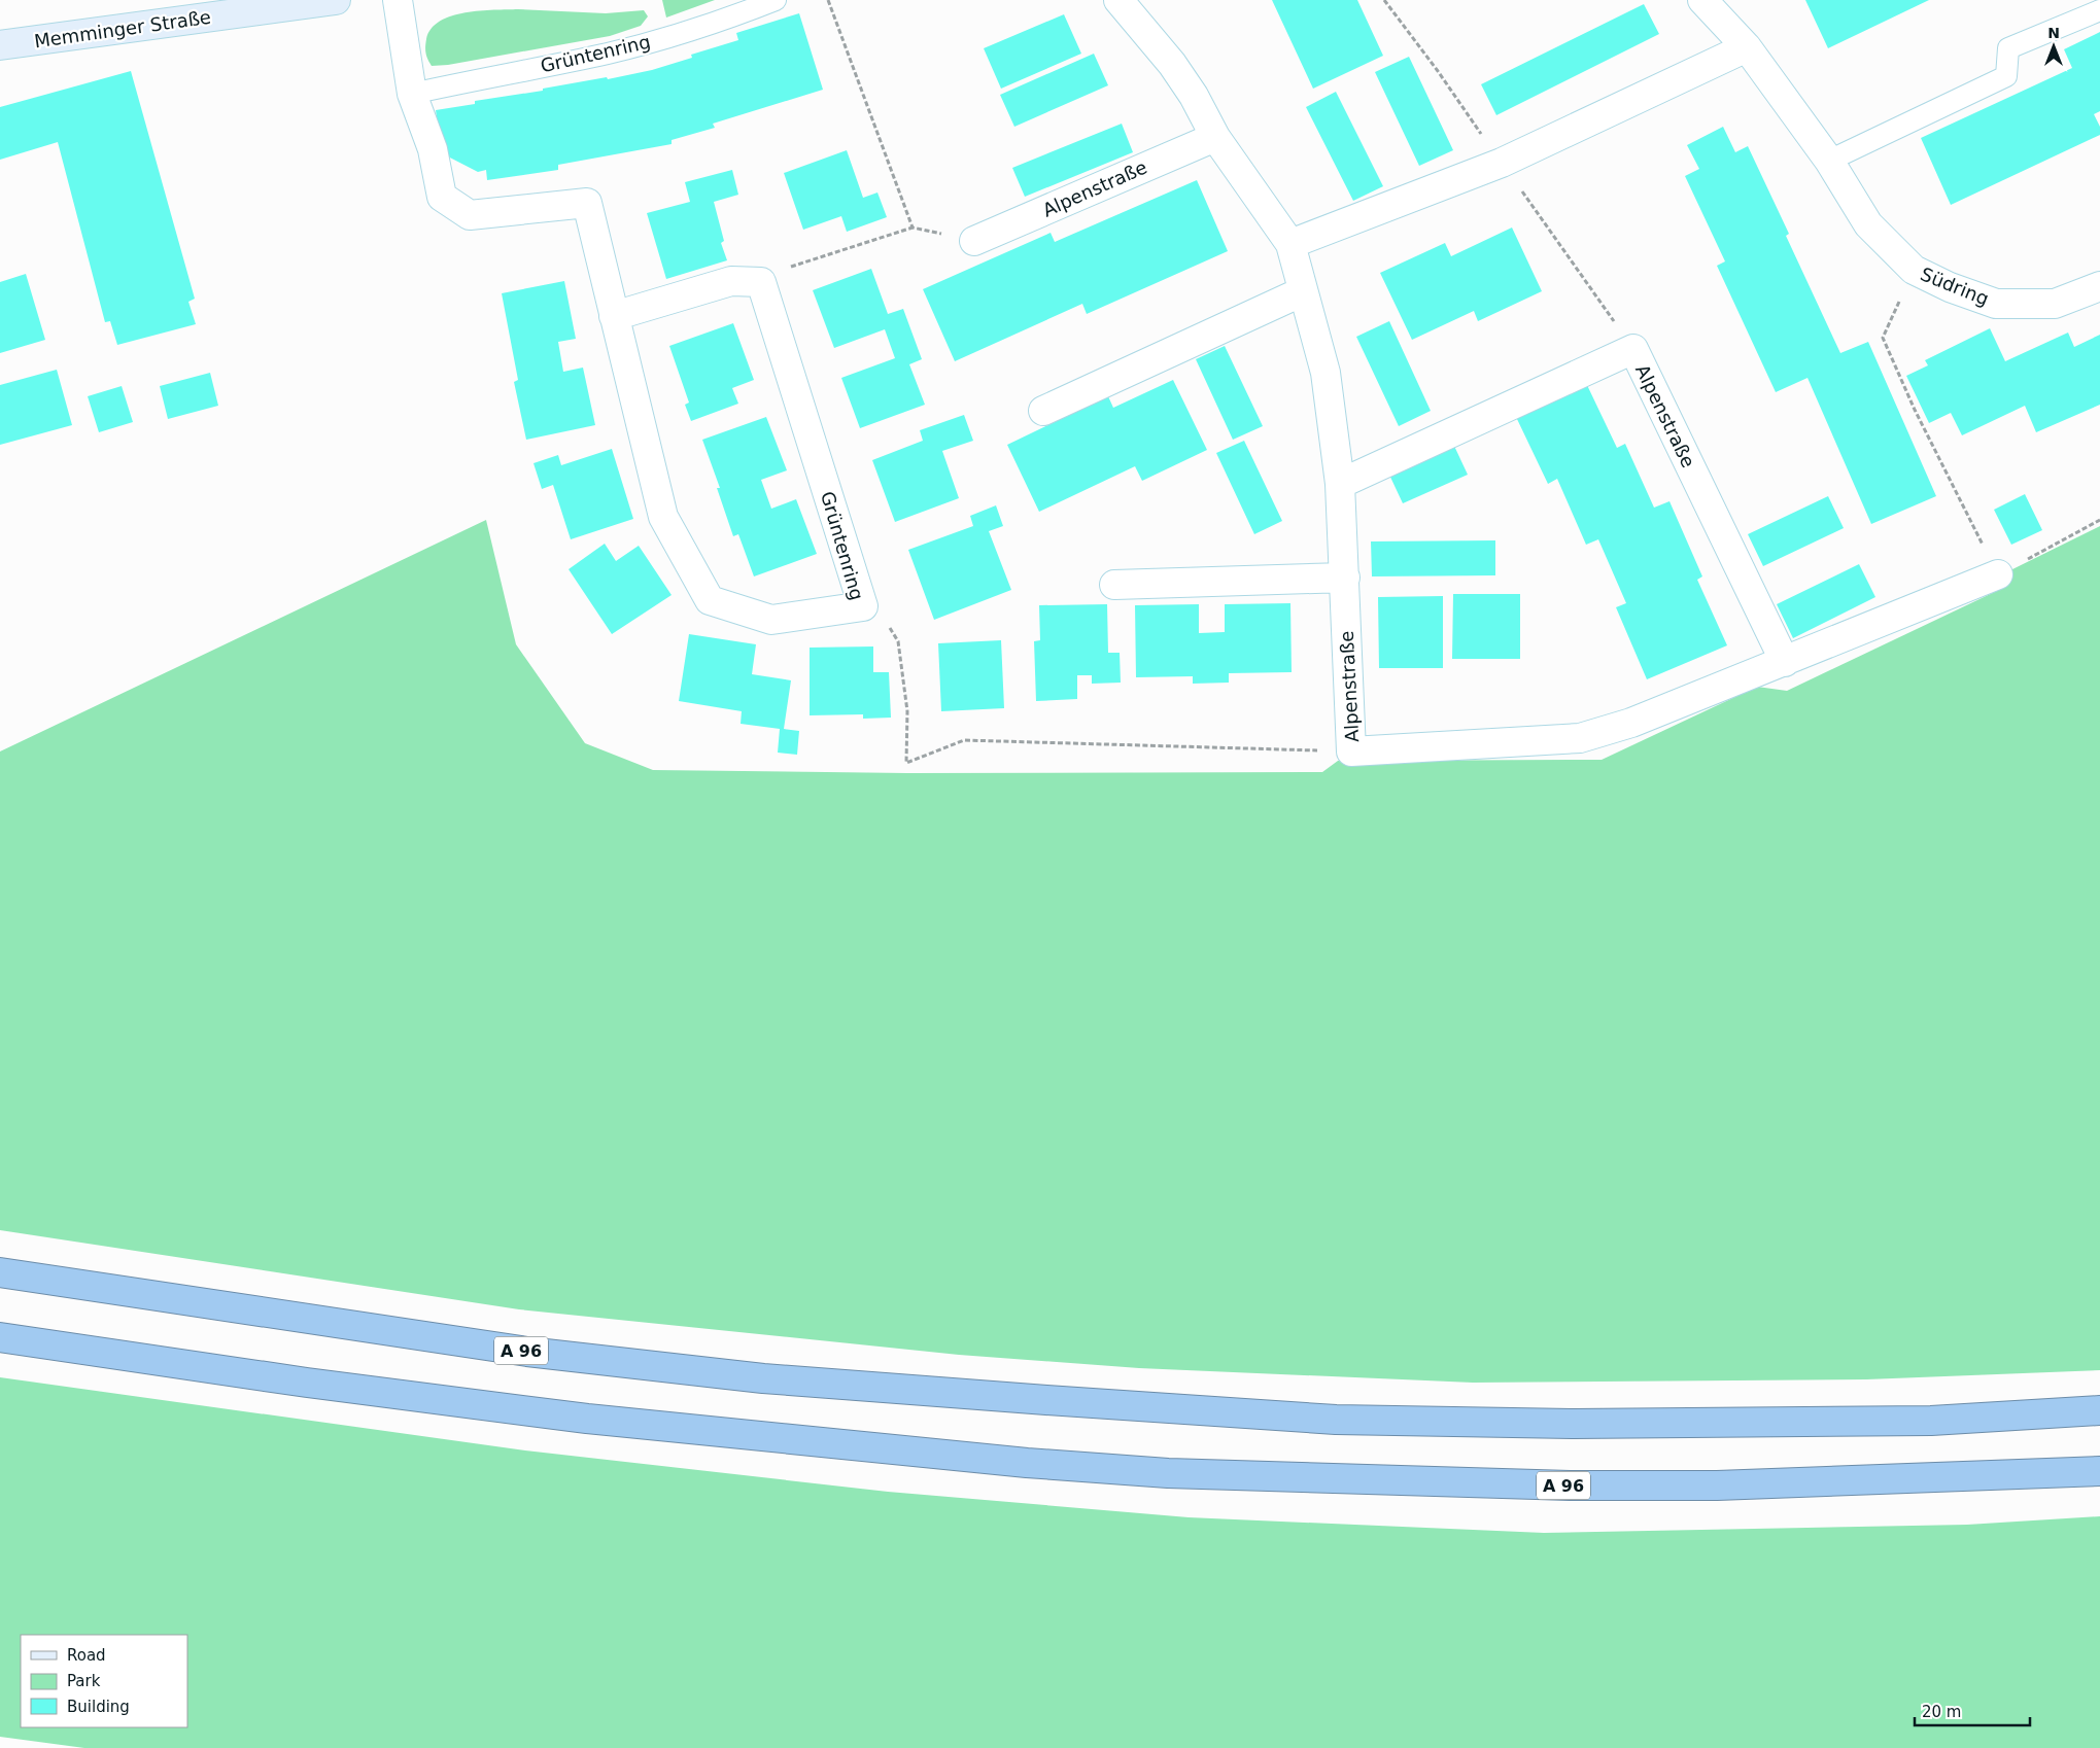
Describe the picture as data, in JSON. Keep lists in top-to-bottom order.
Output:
{
  "streets": {
    "highway": ["A 96"],
    "street": [
      "Memminger Straße",
      "Grüntenring",
      "Alpenstraße",
      "Südring"
    ]
  },
  "legend": ["Road", "Park", "Building"],
  "scale_bar": "20 m",
  "north": "top"
}
